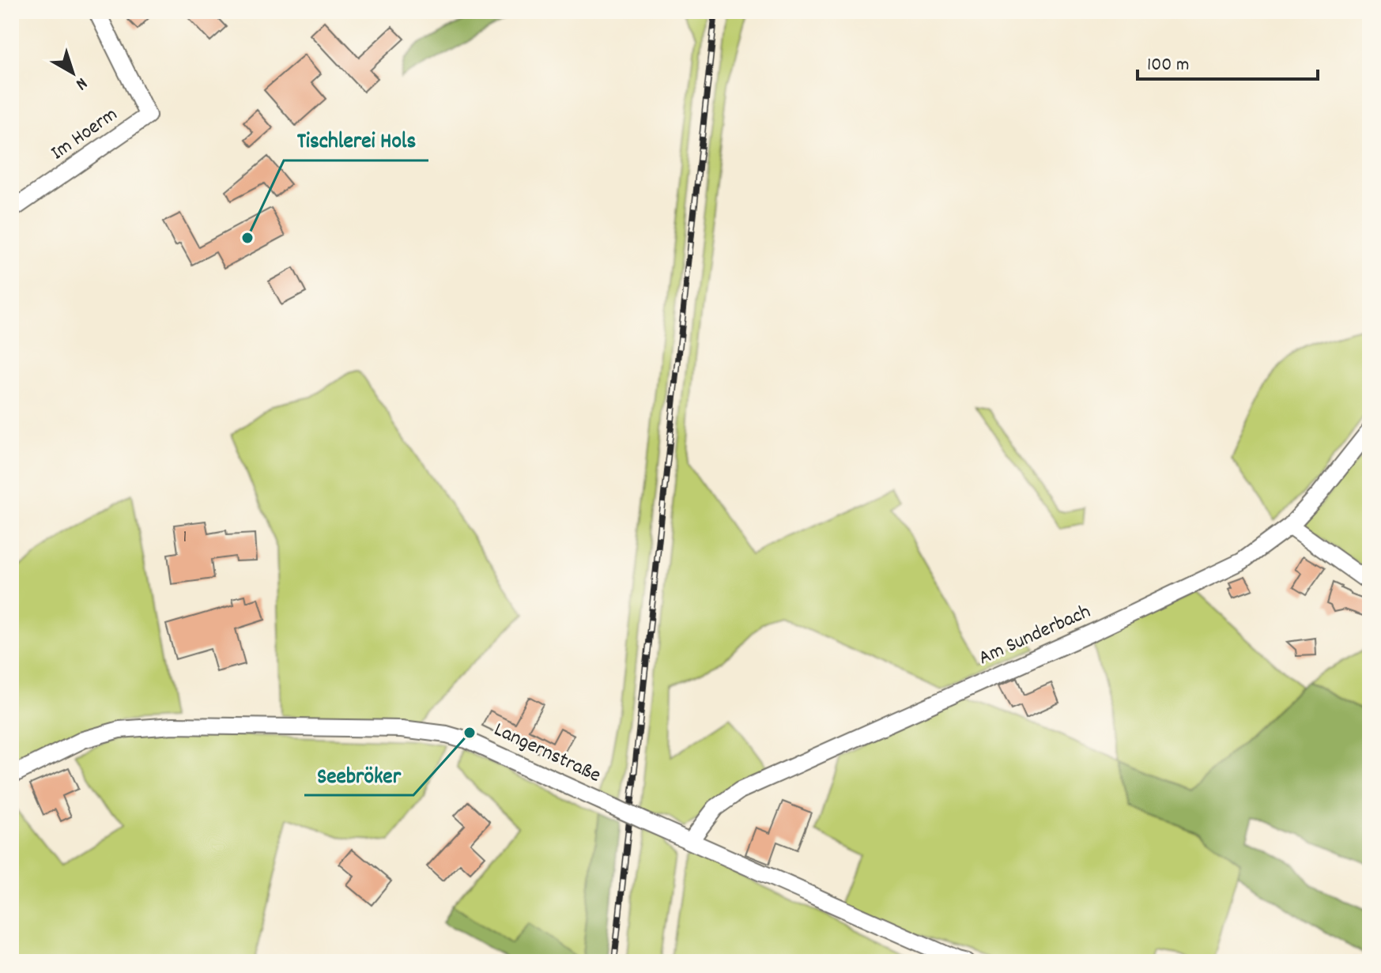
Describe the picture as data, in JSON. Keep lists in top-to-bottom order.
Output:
{
  "streets": {
    "street": ["Im Hoerm", "Am Sunderbach", "Langernstraße"]
  },
  "crossings": [
    ["Am Sunderbach", "Langernstraße"]
  ],
  "places": ["Tischlerei Hols", "Seebröker"],
  "house_numbers": ["1"],
  "scale_bar": "100 m",
  "north": "bottom right"
}
